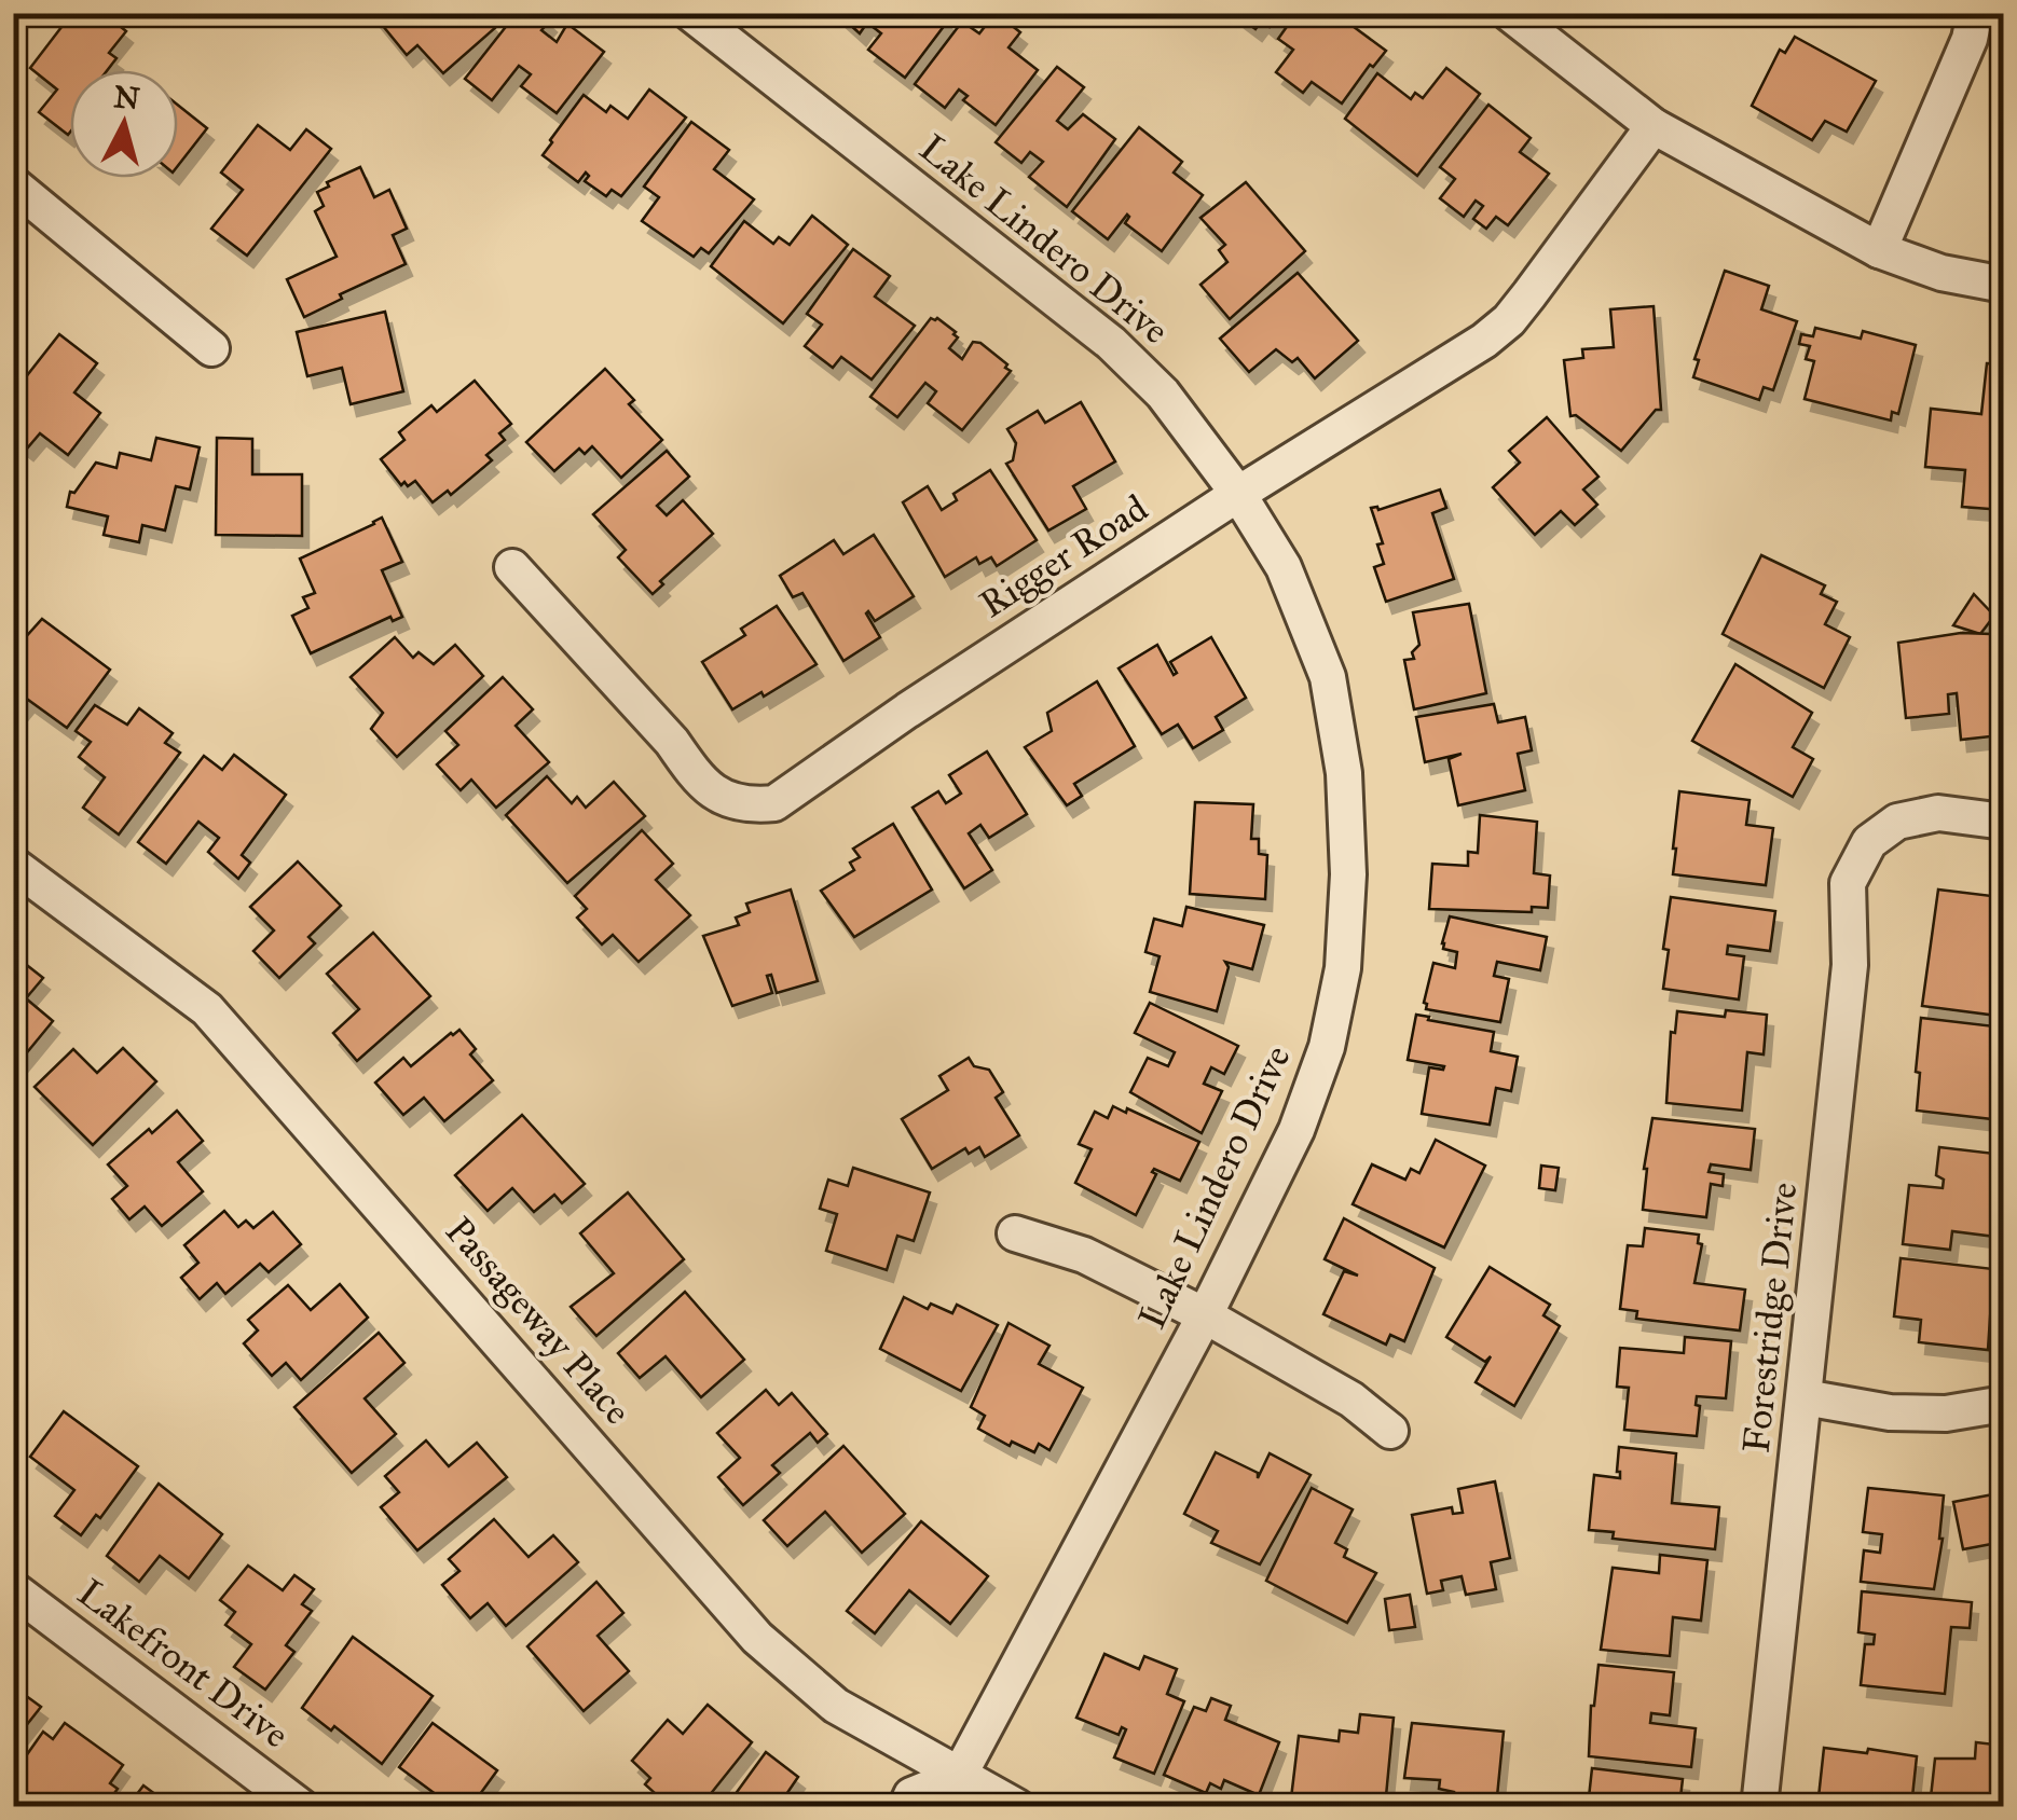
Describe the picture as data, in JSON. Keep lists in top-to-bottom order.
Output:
{
  "streets": {
    "street": [
      "Lake Lindero Drive",
      "Rigger Road",
      "Forestridge Drive",
      "Passageway Place",
      "Lakefront Drive"
    ]
  },
  "crossings": [
    ["Lake Lindero Drive", "Rigger Road"],
    ["Lake Lindero Drive", "Passageway Place"]
  ],
  "north": "top"
}
